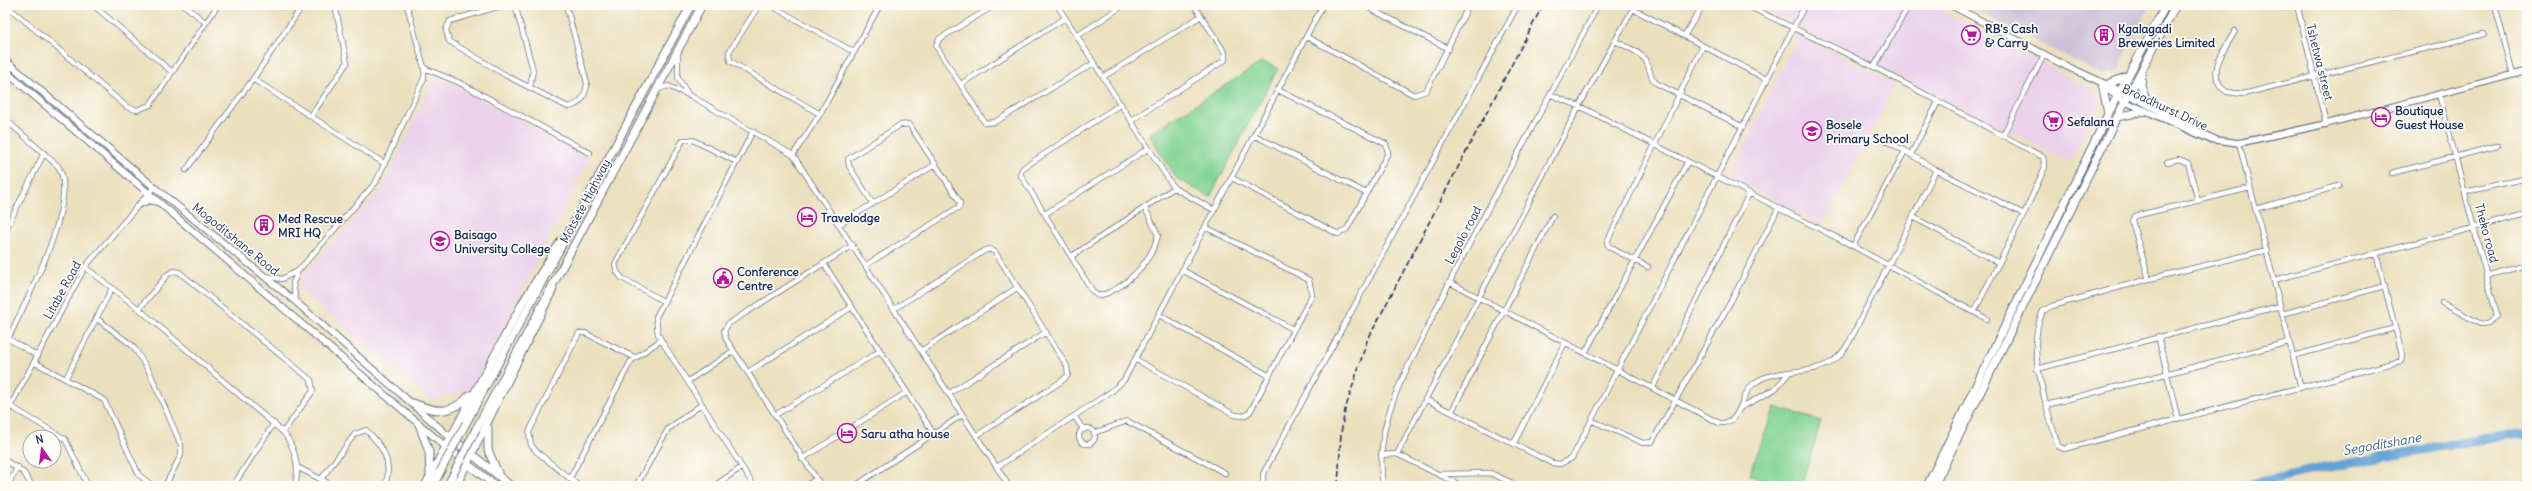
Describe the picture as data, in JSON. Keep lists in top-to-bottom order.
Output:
{
  "streets": {
    "main road": ["Broadhurst Drive", "Motsete Highway", "Mogoditshane Road"],
    "street": [
      "Tshetwa street",
      "Theko road",
      "Legolo road",
      "Litabe Road"
    ]
  },
  "crossings": [
    ["Mogoditshane Road", "Litabe Road"]
  ],
  "water": ["Segoditshane"],
  "places": {
    "supermarket": ["RB's Cash & Carry", "Sefalana"],
    "building": ["Kgalagadi Breweries Limited", "Med Rescue MRI HQ"],
    "hotel": ["Boutique Guest House", "Travelodge", "Saru atha house"],
    "school or university": ["Bosele Primary School", "Baisago University College"],
    "public building": ["Conference Centre"]
  },
  "north": "top"
}
